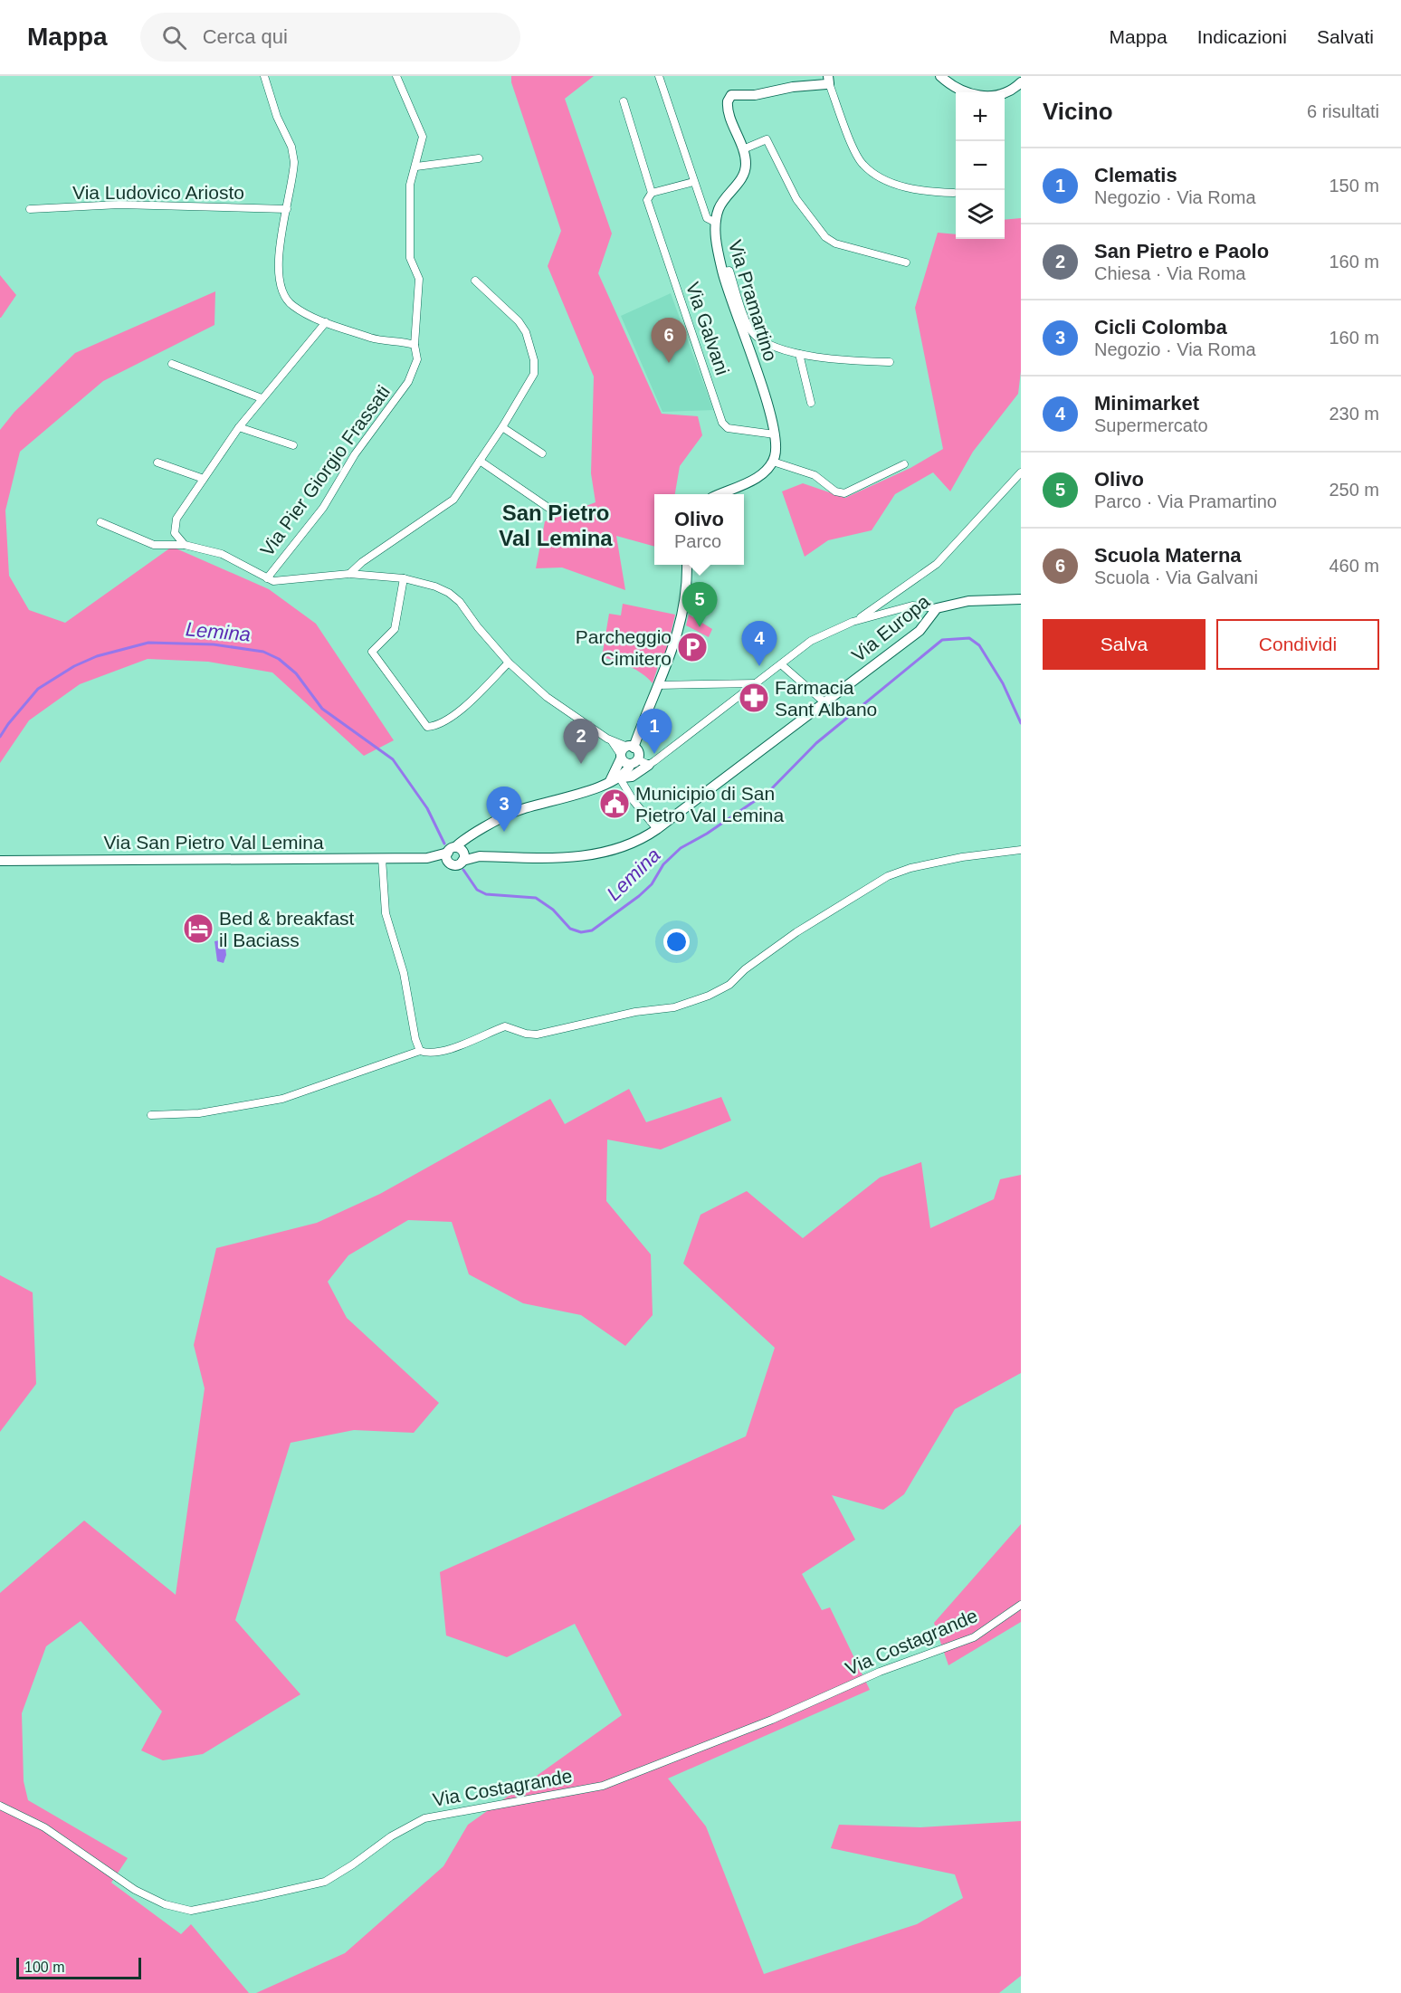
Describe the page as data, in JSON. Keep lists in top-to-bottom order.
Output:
{
  "streets": {
    "street": [
      "Via Ludovico Ariosto",
      "Via Pramartino",
      "Via Galvani",
      "Via Pier Giorgio Frassati",
      "Via Europa",
      "Via San Pietro Val Lemina",
      "Via Costagrande"
    ]
  },
  "crossings": [
    ["Via Pramartino", "Via Galvani"],
    ["Via Europa", "Via San Pietro Val Lemina"]
  ],
  "districts": ["San Pietro Val Lemina"],
  "water": ["Lemina"],
  "places": {
    "parking": ["Parcheggio Cimitero"],
    "pharmacy": ["Farmacia Sant Albano"],
    "public building": ["Municipio di San Pietro Val Lemina"],
    "hotel": ["Bed & breakfast il Baciass"]
  },
  "scale_bar": "100 m",
  "page": {
    "header": "Mappa",
    "search": "Cerca qui",
    "nav": ["Mappa", "Indicazioni", "Salvati"],
    "heading": ["Vicino", "6 risultati"],
    "map_buttons": ["+", "−"],
    "list": [
      {
        "mark": "1",
        "name": "Clematis",
        "note": "Negozio · Via Roma",
        "value": "150 m"
      },
      {
        "mark": "2",
        "name": "San Pietro e Paolo",
        "note": "Chiesa · Via Roma",
        "value": "160 m"
      },
      {
        "mark": "3",
        "name": "Cicli Colomba",
        "note": "Negozio · Via Roma",
        "value": "160 m"
      },
      {
        "mark": "4",
        "name": "Minimarket",
        "note": "Supermercato",
        "value": "230 m"
      },
      {
        "mark": "5",
        "name": "Olivo",
        "note": "Parco · Via Pramartino",
        "value": "250 m"
      },
      {
        "mark": "6",
        "name": "Scuola Materna",
        "note": "Scuola · Via Galvani",
        "value": "460 m"
      }
    ],
    "pins": [
      "6",
      "5",
      "4",
      "1",
      "2",
      "3"
    ],
    "popup": ["Olivo", "Parco"],
    "buttons": ["Salva", "Condividi"],
    "scale": "100 m"
  }
}
